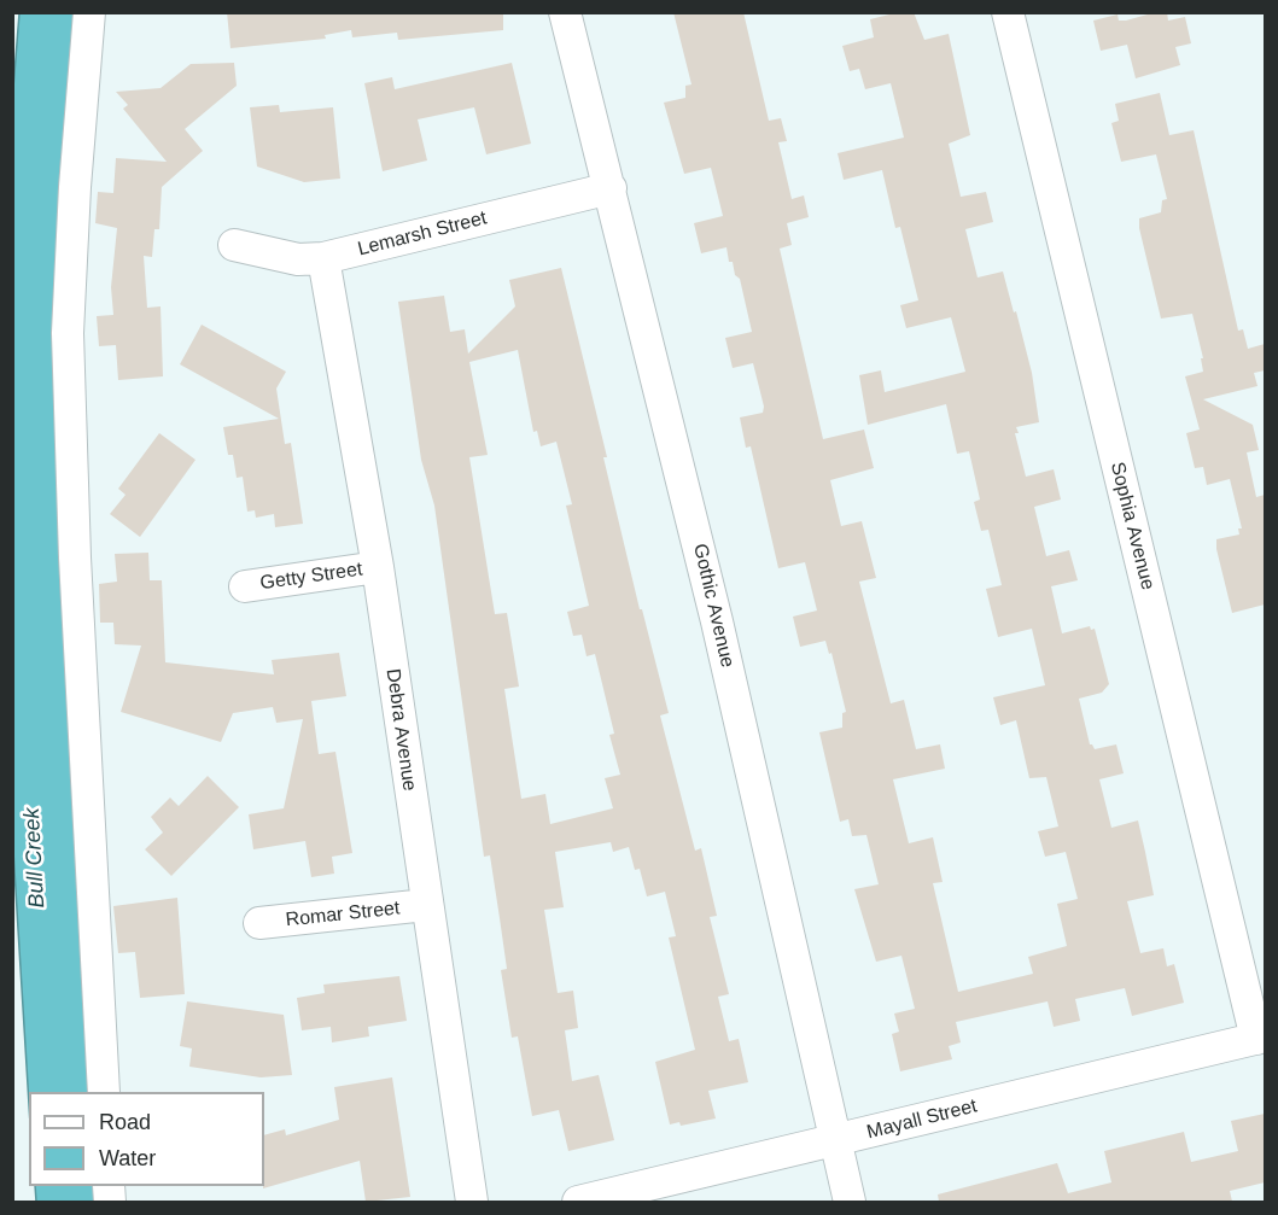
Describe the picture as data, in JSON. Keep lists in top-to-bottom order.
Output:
{
  "streets": {
    "street": [
      "Lemarsh Street",
      "Sophia Avenue",
      "Getty Street",
      "Gothic Avenue",
      "Debra Avenue",
      "Romar Street",
      "Mayall Street"
    ]
  },
  "crossings": [
    ["Lemarsh Street", "Gothic Avenue"],
    ["Lemarsh Street", "Debra Avenue"],
    ["Sophia Avenue", "Mayall Street"],
    ["Getty Street", "Debra Avenue"],
    ["Gothic Avenue", "Mayall Street"],
    ["Debra Avenue", "Romar Street"]
  ],
  "water": ["Bull Creek"],
  "legend": ["Road", "Water"]
}
